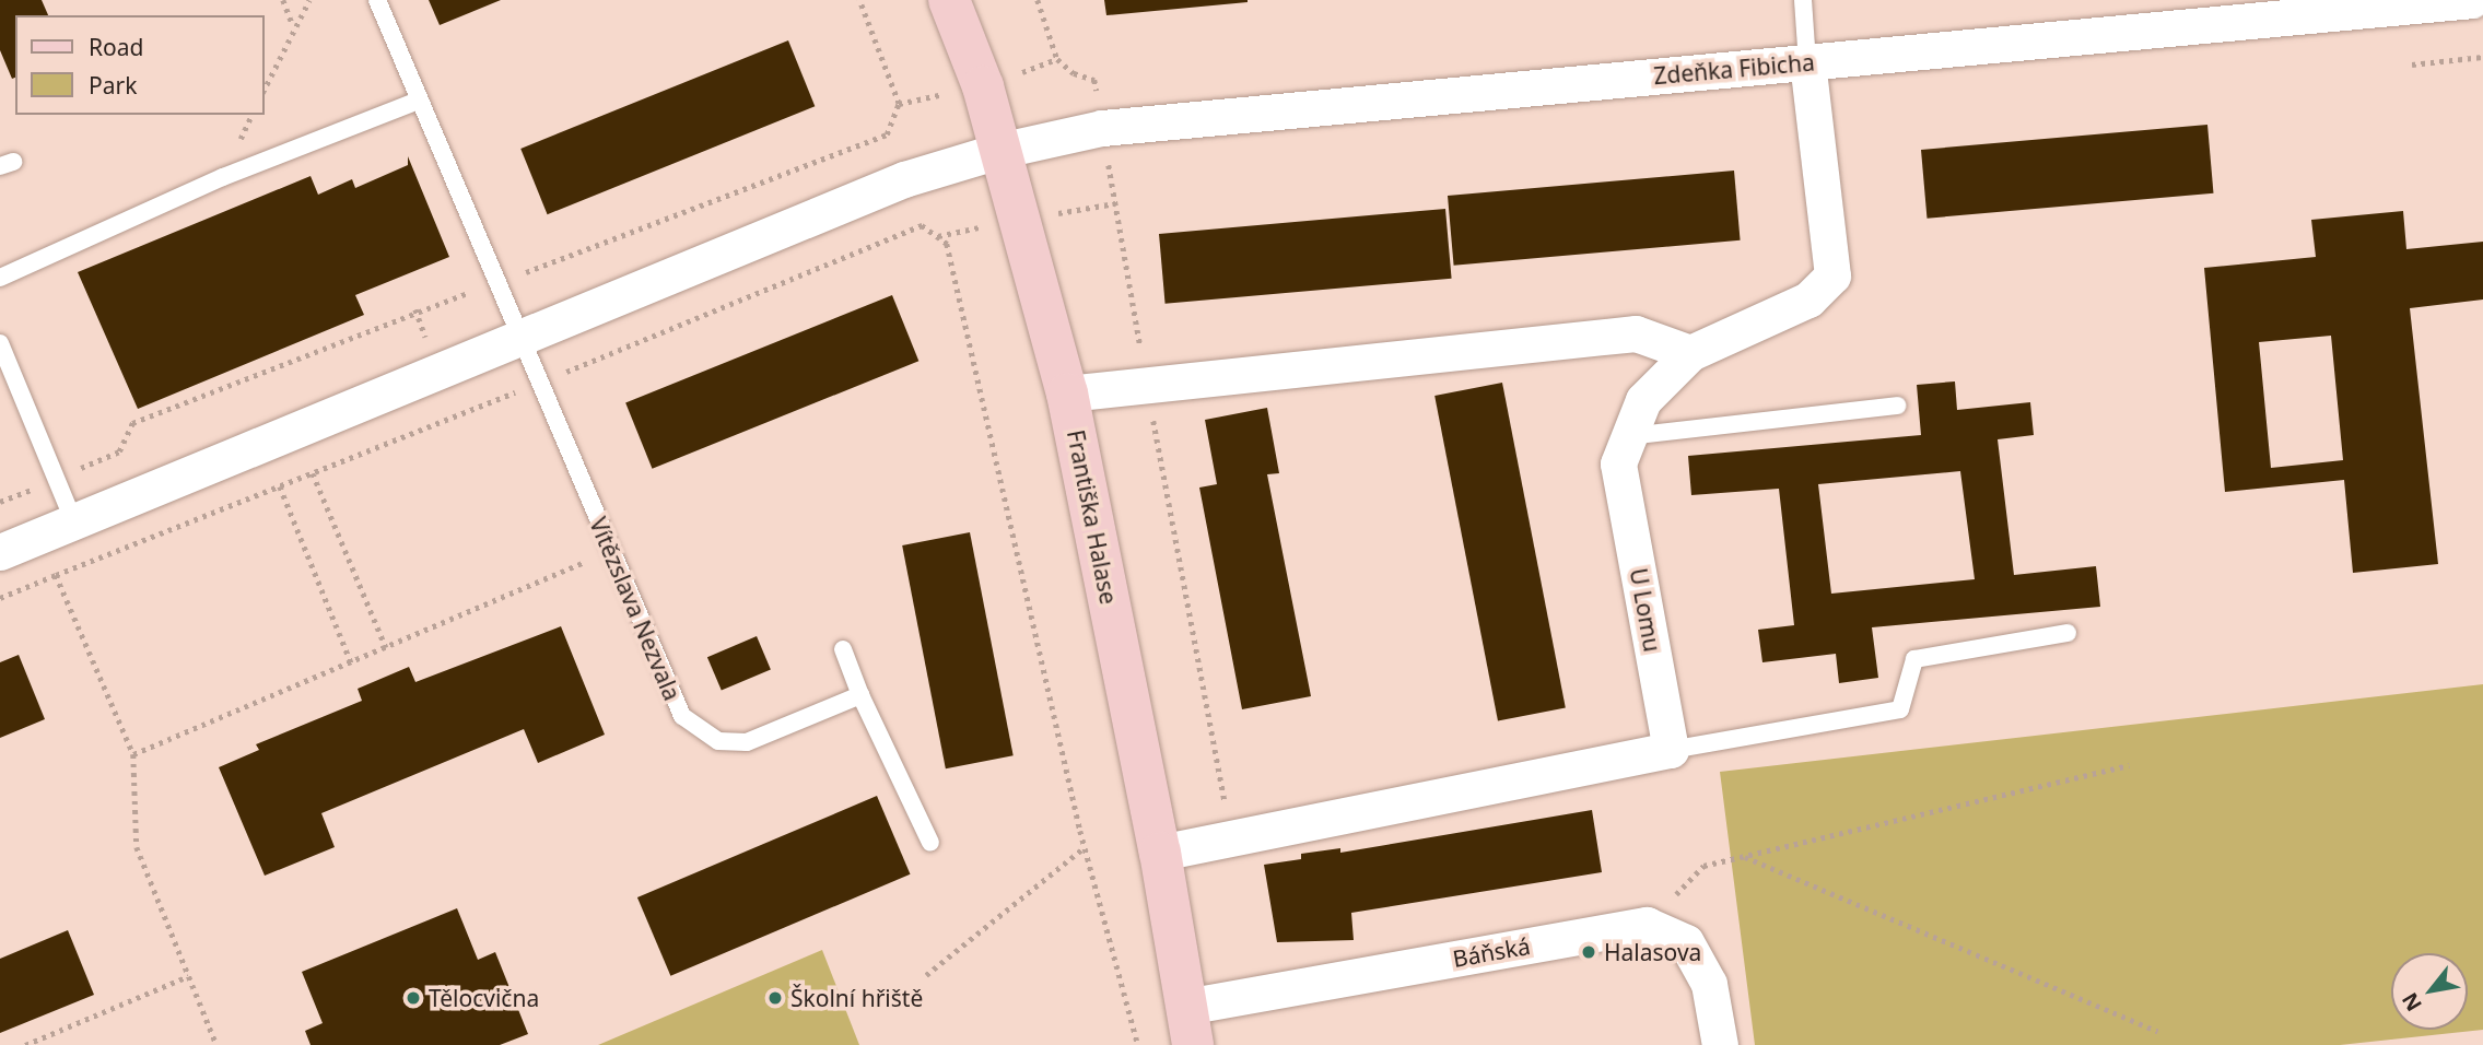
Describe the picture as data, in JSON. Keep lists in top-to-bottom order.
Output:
{
  "streets": {
    "street": [
      "Zdeňka Fibicha",
      "Františka Halase",
      "U Lomu",
      "Báňská"
    ],
    "lane": ["Vítězslava Nezvala"]
  },
  "crossings": [
    ["Zdeňka Fibicha", "Františka Halase"],
    ["Zdeňka Fibicha", "U Lomu"],
    ["Františka Halase", "Báňská"]
  ],
  "places": ["Halasova", "Tělocvična", "Školní hřiště"],
  "legend": ["Road", "Park"],
  "north": "bottom left"
}
